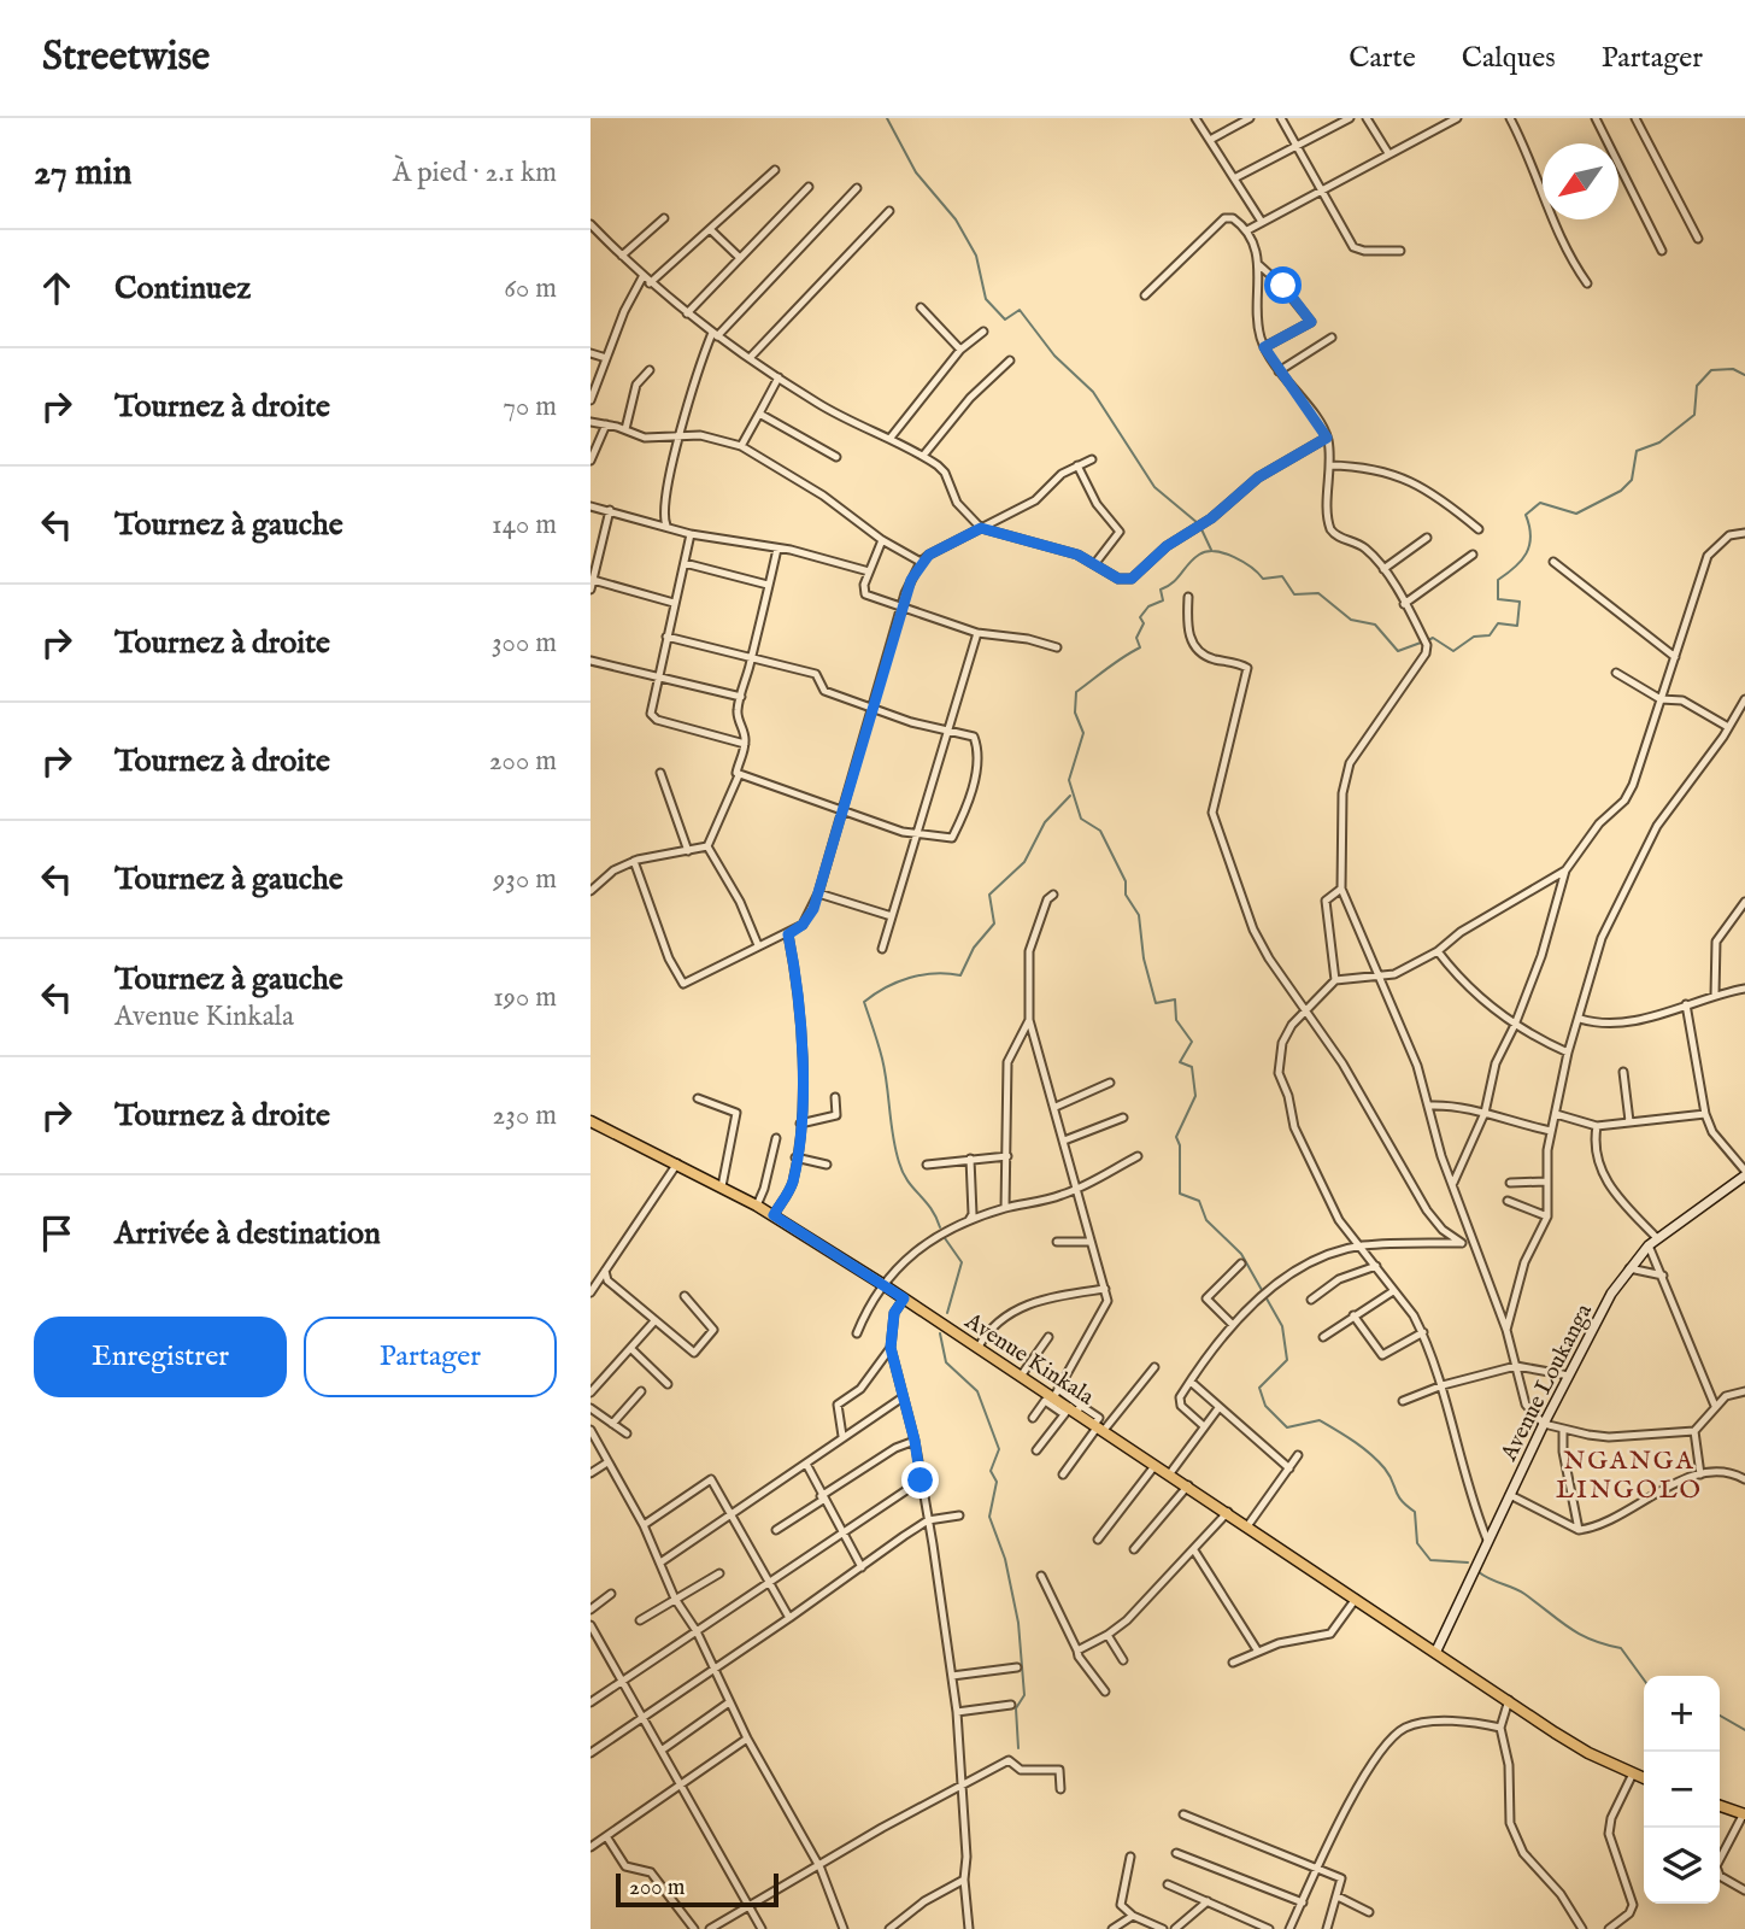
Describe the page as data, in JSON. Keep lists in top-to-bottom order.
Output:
{
  "streets": {
    "main road": ["Avenue Kinkala", "Avenue Loukanga"]
  },
  "crossings": [
    ["Avenue Kinkala", "Avenue Loukanga"]
  ],
  "districts": ["NGANGA LINGOLO"],
  "scale_bar": "200 m",
  "north": "bottom left",
  "page": {
    "header": "Streetwise",
    "nav": ["Carte", "Calques", "Partager"],
    "heading": ["27 min", "À pied · 2.1 km"],
    "list": [
      ["Continuez", "60 m"],
      ["Tournez à droite", "70 m"],
      ["Tournez à gauche", "140 m"],
      ["Tournez à droite", "300 m"],
      ["Tournez à droite", "200 m"],
      ["Tournez à gauche", "930 m"],
      ["Tournez à gauche", "Avenue Kinkala", "190 m"],
      ["Tournez à droite", "230 m"],
      "Arrivée à destination"
    ],
    "buttons": ["Enregistrer", "Partager"],
    "map_buttons": ["+", "−"],
    "scale": "200 m"
  }
}
